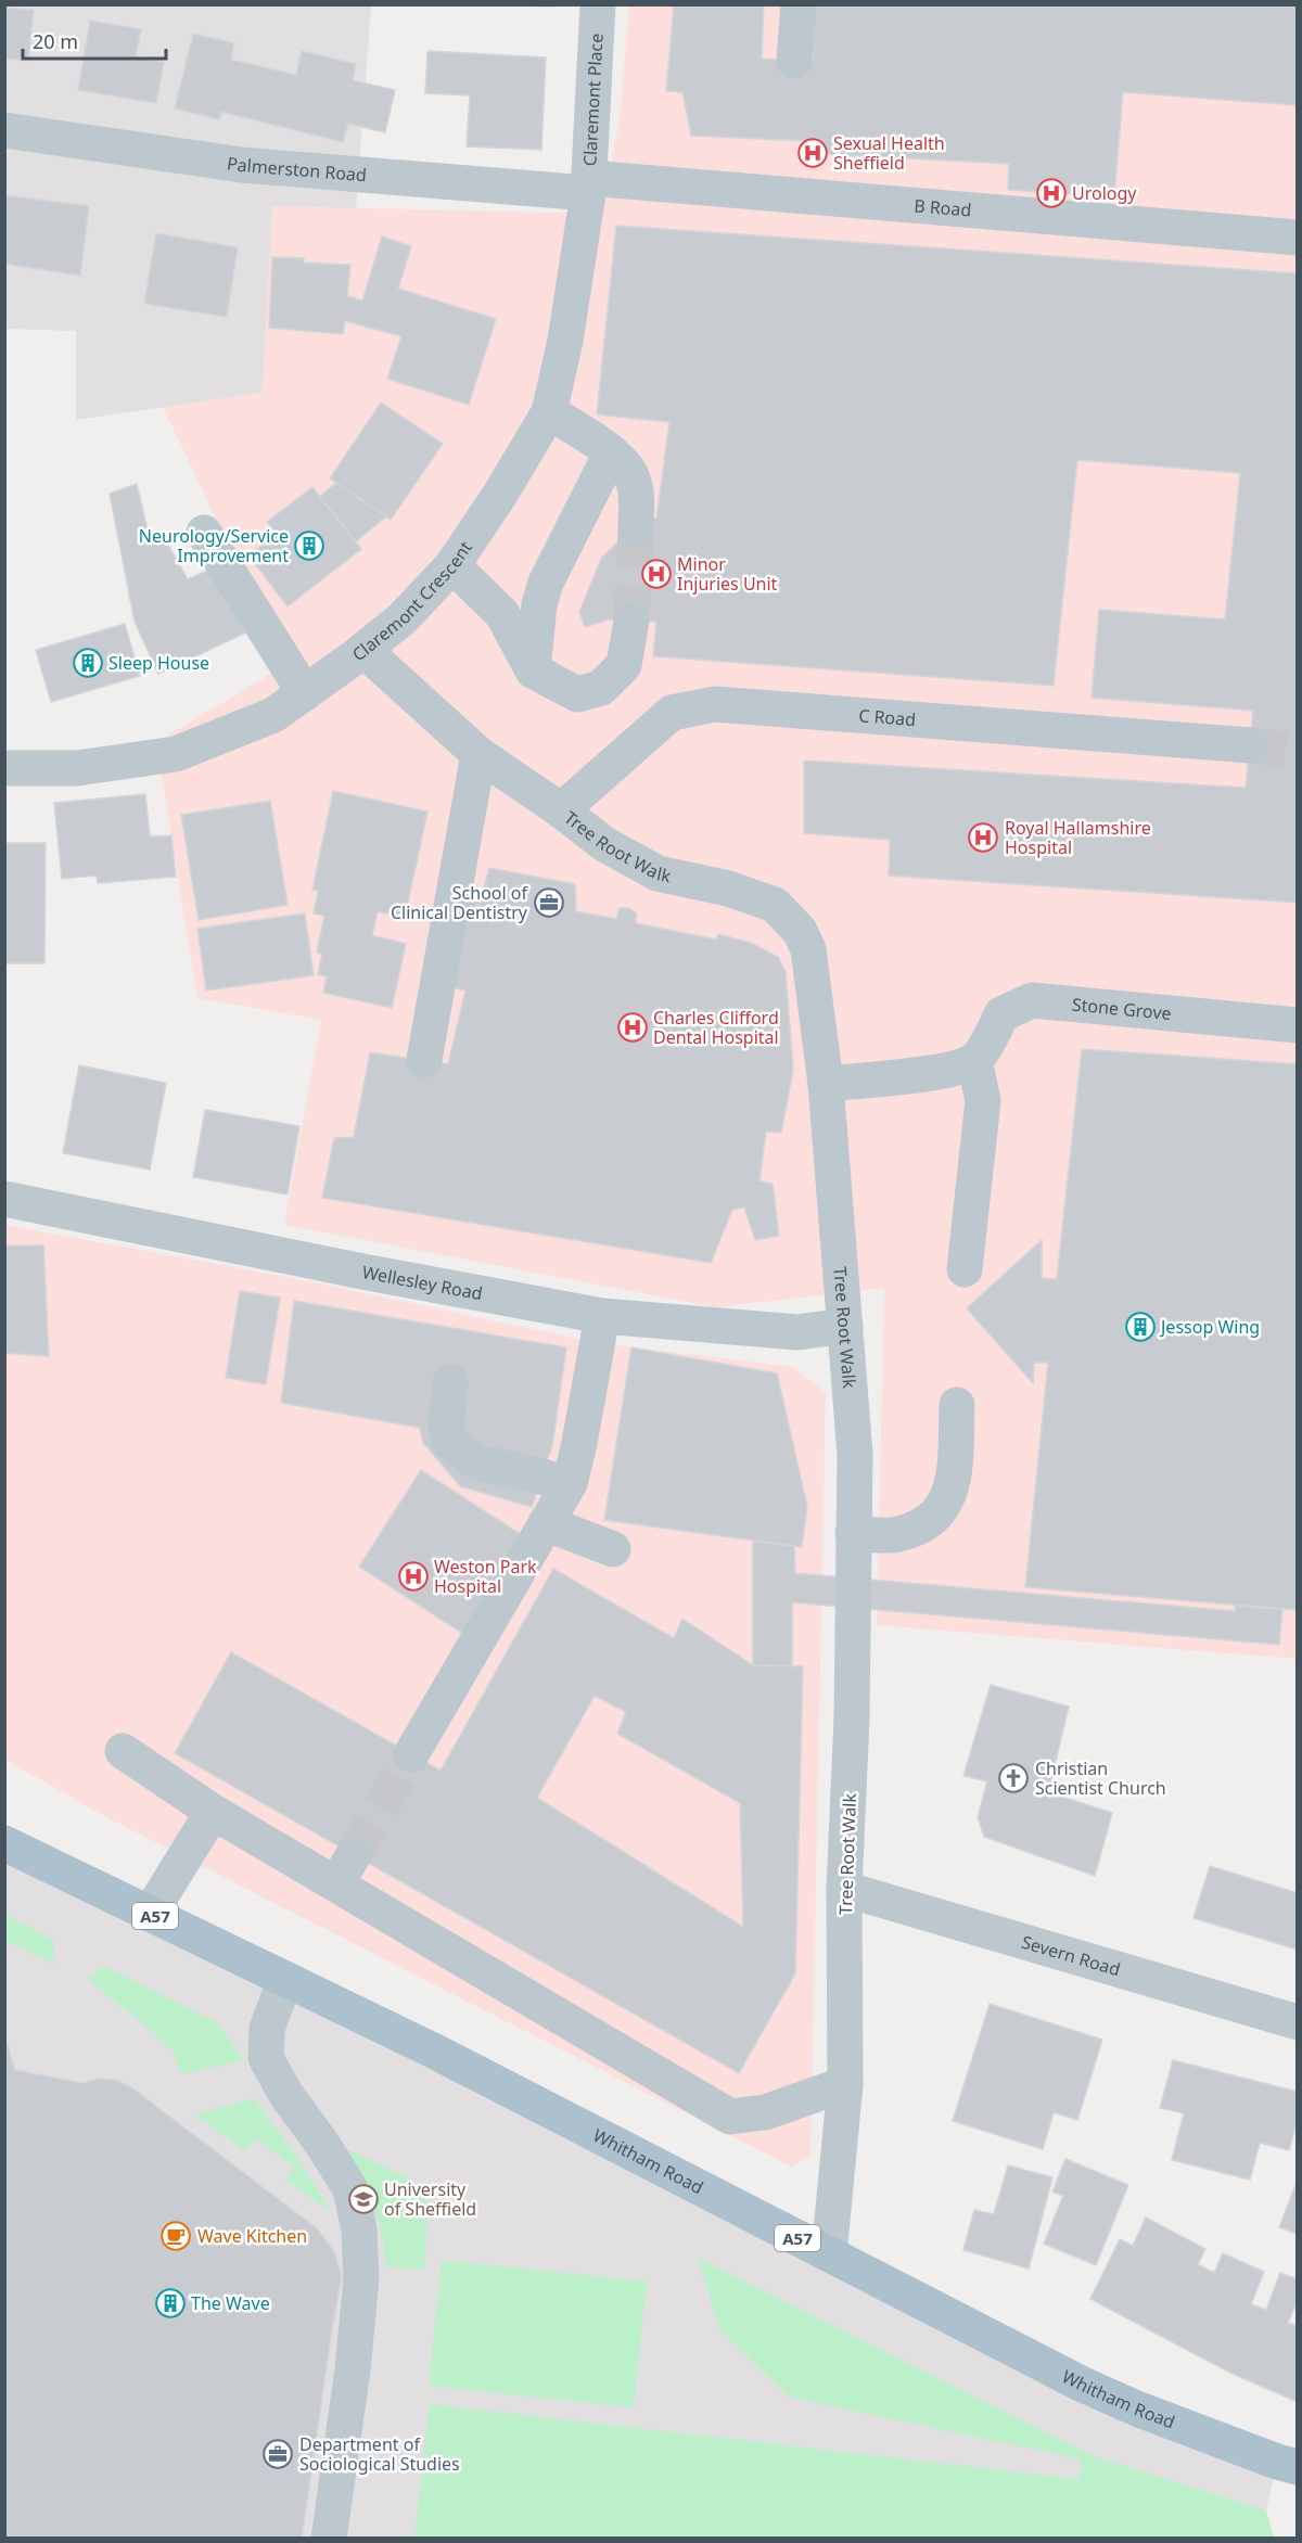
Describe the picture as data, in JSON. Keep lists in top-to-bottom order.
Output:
{
  "streets": {
    "main road": ["A57", "Whitham Road"],
    "street": [
      "Claremont Place",
      "Palmerston Road",
      "B Road",
      "Claremont Crescent",
      "C Road",
      "Tree Root Walk",
      "Stone Grove",
      "Wellesley Road",
      "Severn Road"
    ]
  },
  "crossings": [
    ["Claremont Place", "Palmerston Road"],
    ["Claremont Place", "B Road"],
    ["Claremont Place", "Claremont Crescent"],
    ["Palmerston Road", "B Road"],
    ["Palmerston Road", "Claremont Crescent"],
    ["B Road", "Claremont Crescent"],
    ["Claremont Crescent", "Tree Root Walk"],
    ["C Road", "Tree Root Walk"],
    ["Tree Root Walk", "Wellesley Road"],
    ["Tree Root Walk", "Severn Road"],
    ["Tree Root Walk", "Whitham Road"]
  ],
  "places": {
    "hospital": [
      "Sexual Health Sheffield",
      "Urology",
      "Minor Injuries Unit",
      "Royal Hallamshire Hospital",
      "Charles Clifford Dental Hospital",
      "Weston Park Hospital"
    ],
    "building": [
      "Neurology/Service Improvement",
      "Sleep House",
      "Jessop Wing",
      "The Wave"
    ],
    "office": ["School of Clinical Dentistry", "Department of Sociological Studies"],
    "church": ["Christian Scientist Church"],
    "school or university": ["University of Sheffield"],
    "cafe": ["Wave Kitchen"]
  },
  "scale_bar": "20 m"
}
